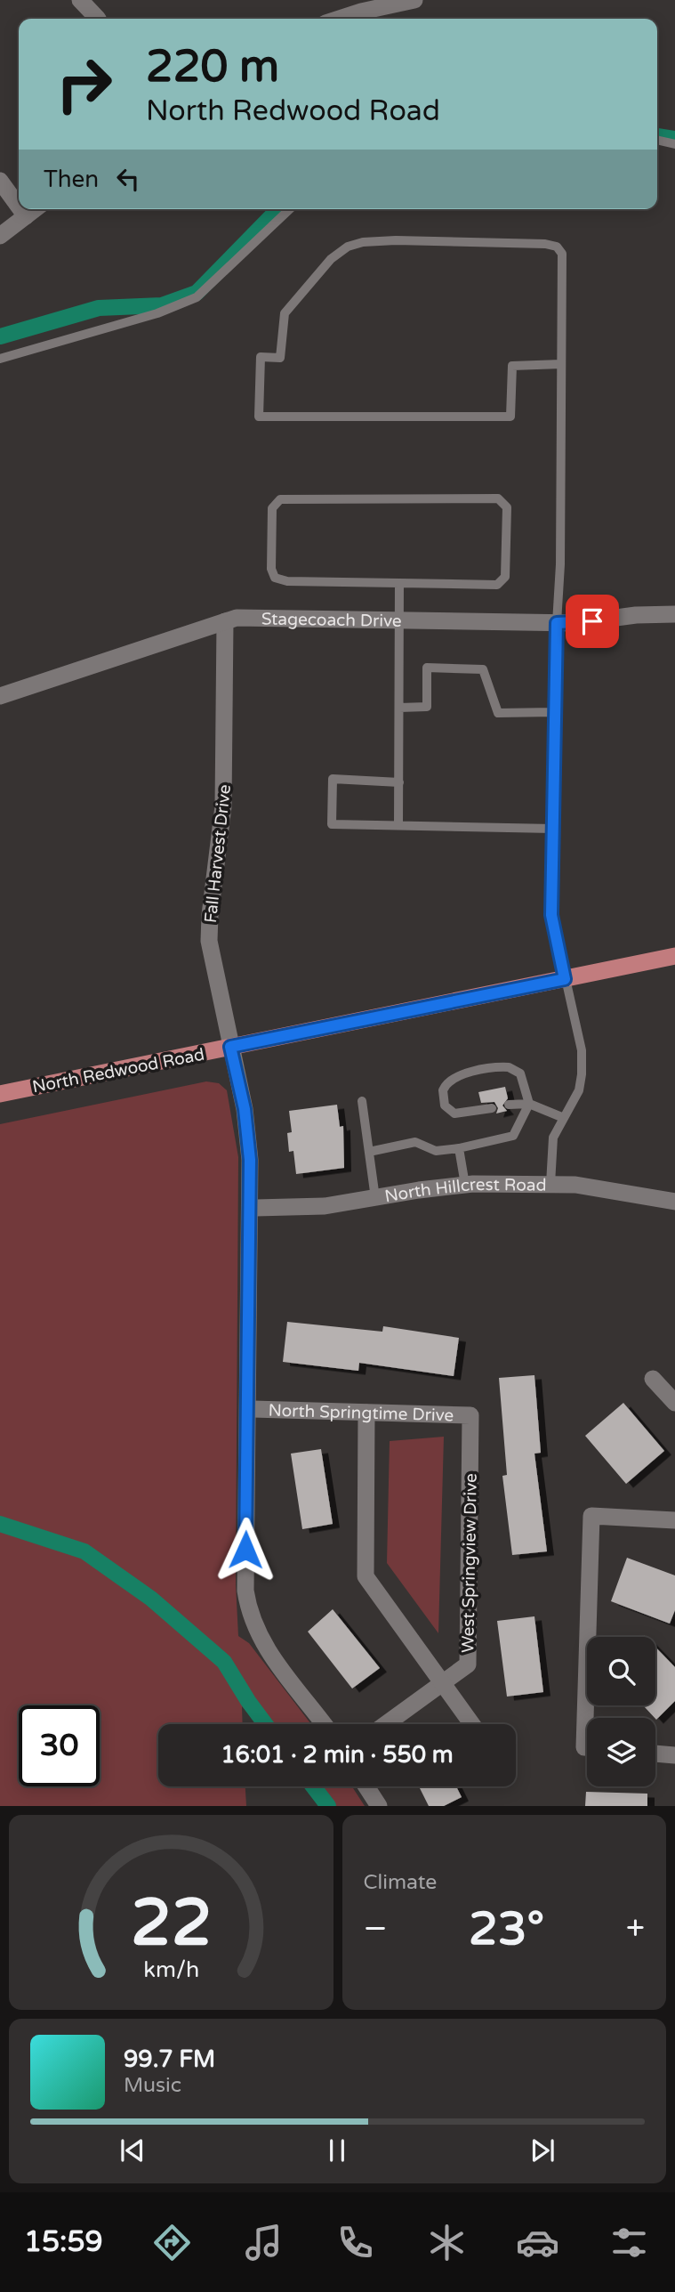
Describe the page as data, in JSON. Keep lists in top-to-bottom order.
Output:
{
  "streets": {
    "main road": ["North Redwood Road"],
    "street": [
      "Stagecoach Drive",
      "Fall Harvest Drive",
      "North Hillcrest Road",
      "North Springtime Drive",
      "West Springview Drive"
    ]
  },
  "crossings": [
    ["Stagecoach Drive", "Fall Harvest Drive"],
    ["Fall Harvest Drive", "North Redwood Road"],
    ["North Springtime Drive", "West Springview Drive"]
  ],
  "page": {
    "turn": ["220 m", "North Redwood Road"],
    "then": "Then",
    "limit": "30",
    "trip": "16:01 · 2 min · 550 m",
    "tile": "Climate",
    "heat": ["−", "23°", "+"],
    "song": ["99.7 FM", "Music"],
    "tabs": "15:59",
    "gauge": ["22", "km/h"]
  }
}
